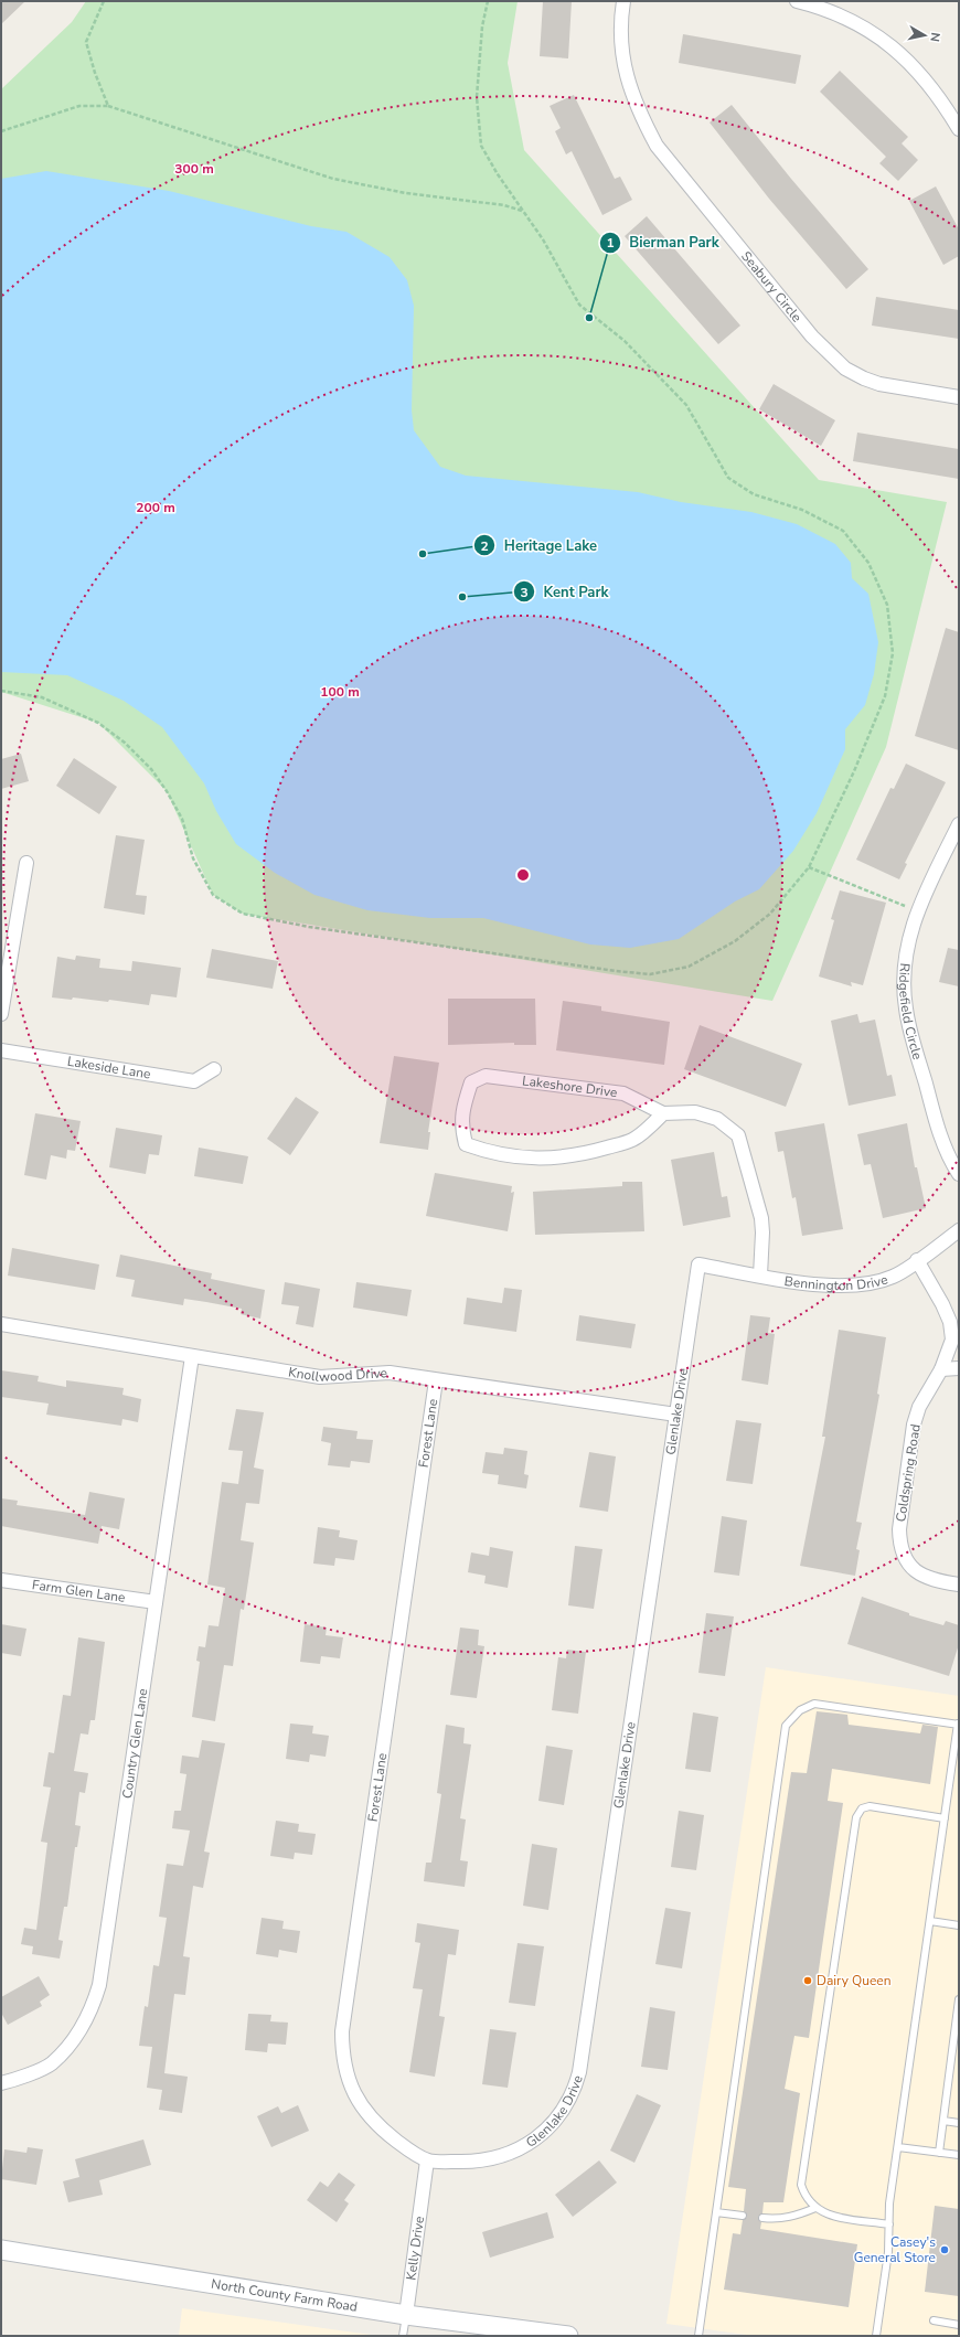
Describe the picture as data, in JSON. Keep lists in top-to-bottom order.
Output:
{
  "streets": {
    "main road": ["North County Farm Road"],
    "street": [
      "Seabury Circle",
      "Ridgefield Circle",
      "Lakeside Lane",
      "Lakeshore Drive",
      "Bennington Drive",
      "Knollwood Drive",
      "Glenlake Drive",
      "Forest Lane",
      "Coldspring Road",
      "Farm Glen Lane",
      "Country Glen Lane",
      "Kelly Drive"
    ]
  },
  "crossings": [
    ["Bennington Drive", "Glenlake Drive"],
    ["Bennington Drive", "Coldspring Road"],
    ["Knollwood Drive", "Glenlake Drive"],
    ["Knollwood Drive", "Forest Lane"],
    ["Knollwood Drive", "Country Glen Lane"],
    ["Glenlake Drive", "Forest Lane"],
    ["Glenlake Drive", "Kelly Drive"],
    ["Forest Lane", "Kelly Drive"],
    ["Farm Glen Lane", "Country Glen Lane"],
    ["Kelly Drive", "North County Farm Road"]
  ],
  "places": [
    "Bierman Park",
    "Heritage Lake",
    "Kent Park",
    "Dairy Queen",
    "Casey's General Store"
  ],
  "north": "right",
  "rings": ["300 m", "200 m", "100 m"]
}
